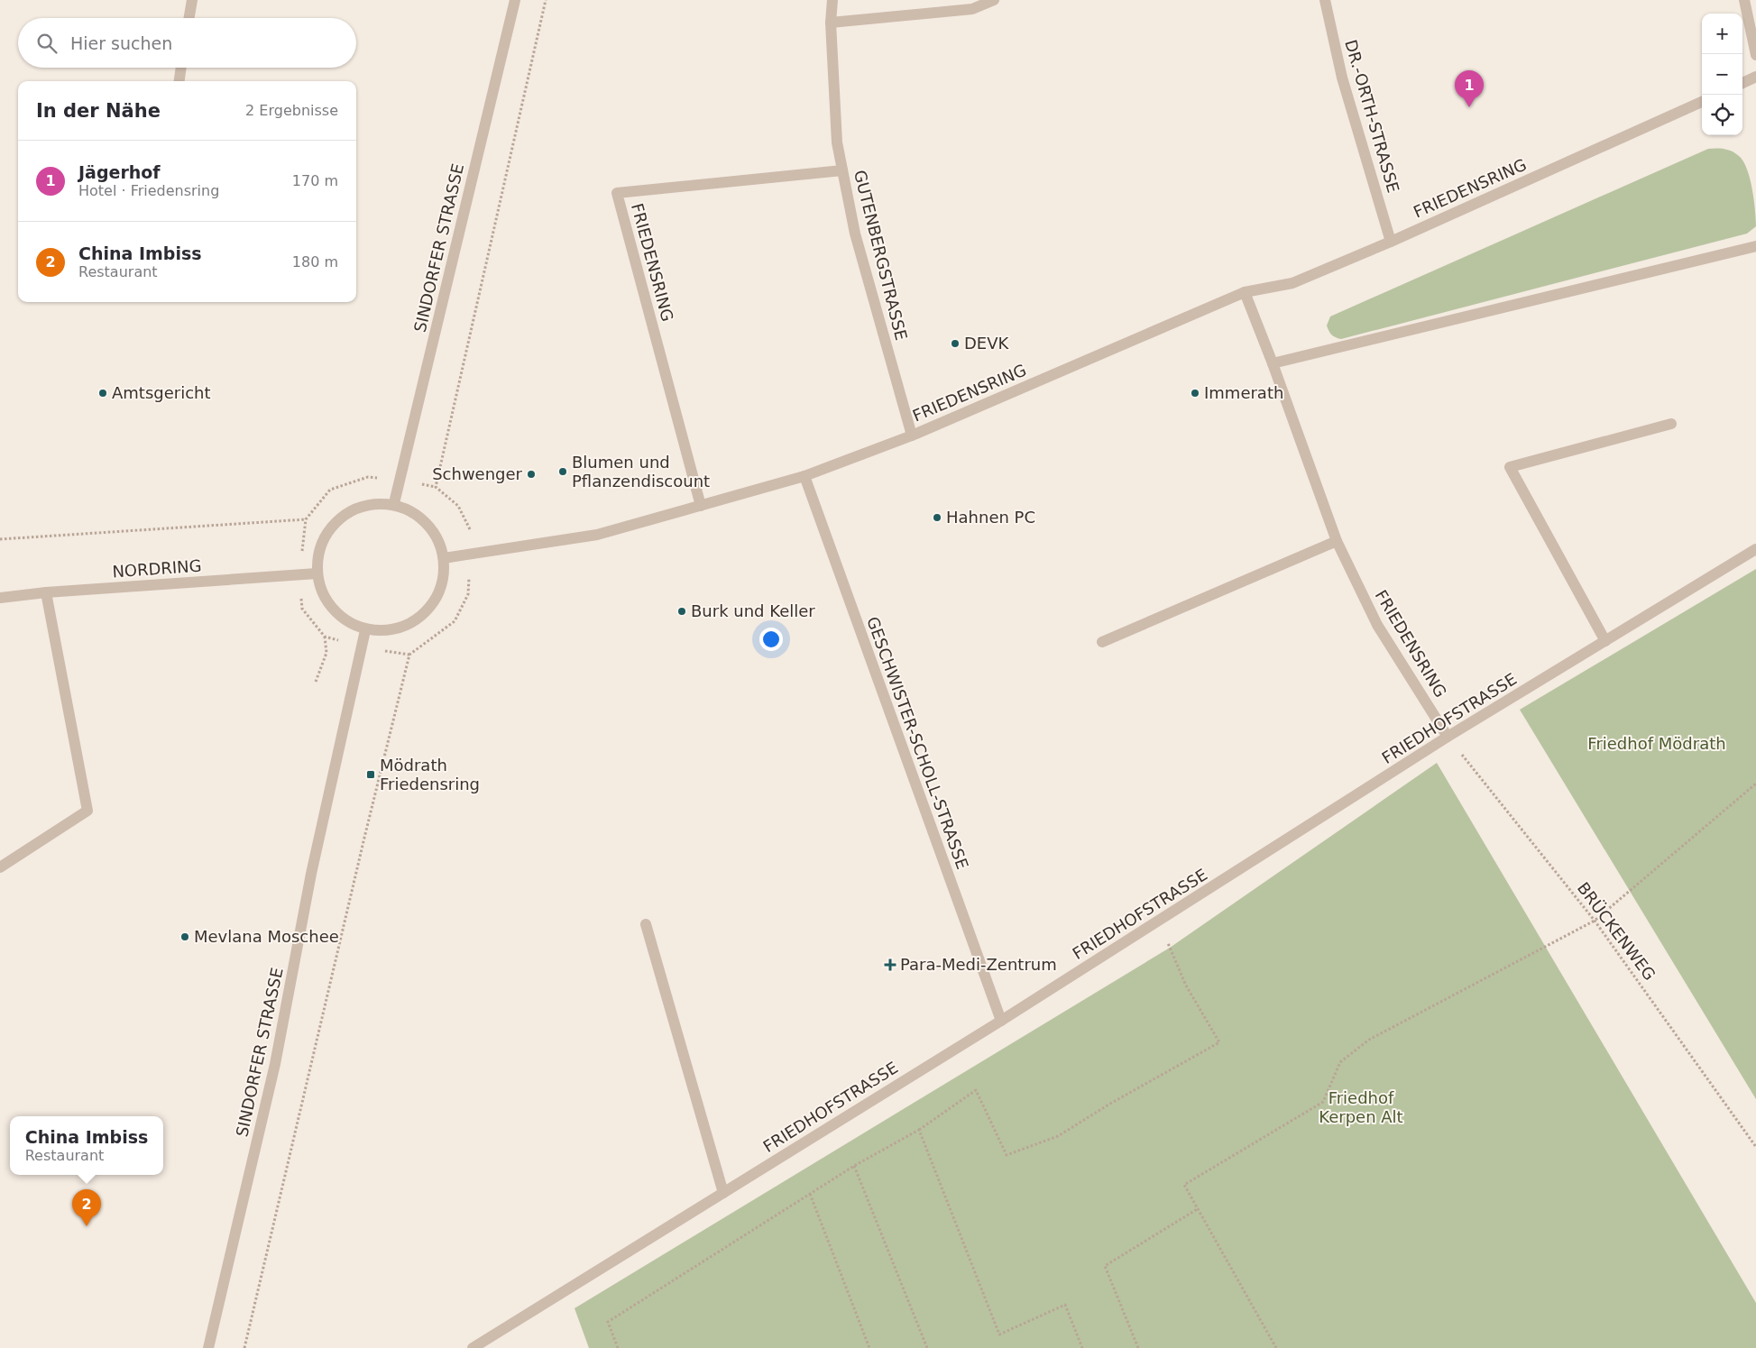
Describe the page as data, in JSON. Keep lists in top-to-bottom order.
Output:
{
  "streets": {
    "street": [
      "DR.-ORTH-STRASSE",
      "FRIEDENSRING",
      "SINDORFER STRASSE",
      "GUTENBERGSTRASSE",
      "NORDRING",
      "FRIEDHOFSTRASSE",
      "GESCHWISTER-SCHOLL-STRASSE"
    ],
    "path": ["BRÜCKENWEG"]
  },
  "crossings": [
    ["DR.-ORTH-STRASSE", "FRIEDENSRING"],
    ["FRIEDENSRING", "SINDORFER STRASSE"],
    ["FRIEDENSRING", "GUTENBERGSTRASSE"],
    ["FRIEDENSRING", "NORDRING"],
    ["FRIEDENSRING", "FRIEDHOFSTRASSE"],
    ["FRIEDENSRING", "GESCHWISTER-SCHOLL-STRASSE"],
    ["FRIEDENSRING", "BRÜCKENWEG"],
    ["SINDORFER STRASSE", "NORDRING"],
    ["FRIEDHOFSTRASSE", "GESCHWISTER-SCHOLL-STRASSE"],
    ["FRIEDHOFSTRASSE", "BRÜCKENWEG"]
  ],
  "parks": ["Friedhof Mödrath", "Friedhof Kerpen Alt"],
  "places": {
    "other": [
      "DEVK",
      "Amtsgericht",
      "Immerath",
      "Blumen und Pflanzendiscount",
      "Schwenger",
      "Hahnen PC",
      "Burk und Keller",
      "Mevlana Moschee"
    ],
    "transit": ["Mödrath Friedensring"],
    "health": ["Para-Medi-Zentrum"]
  },
  "page": {
    "map_buttons": ["+", "−"],
    "search": "Hier suchen",
    "pins": ["1", "2"],
    "heading": ["In der Nähe", "2 Ergebnisse"],
    "list": [
      {
        "mark": "1",
        "name": "Jägerhof",
        "note": "Hotel · Friedensring",
        "value": "170 m"
      },
      {
        "mark": "2",
        "name": "China Imbiss",
        "note": "Restaurant",
        "value": "180 m"
      }
    ],
    "popup": ["China Imbiss", "Restaurant"]
  }
}
